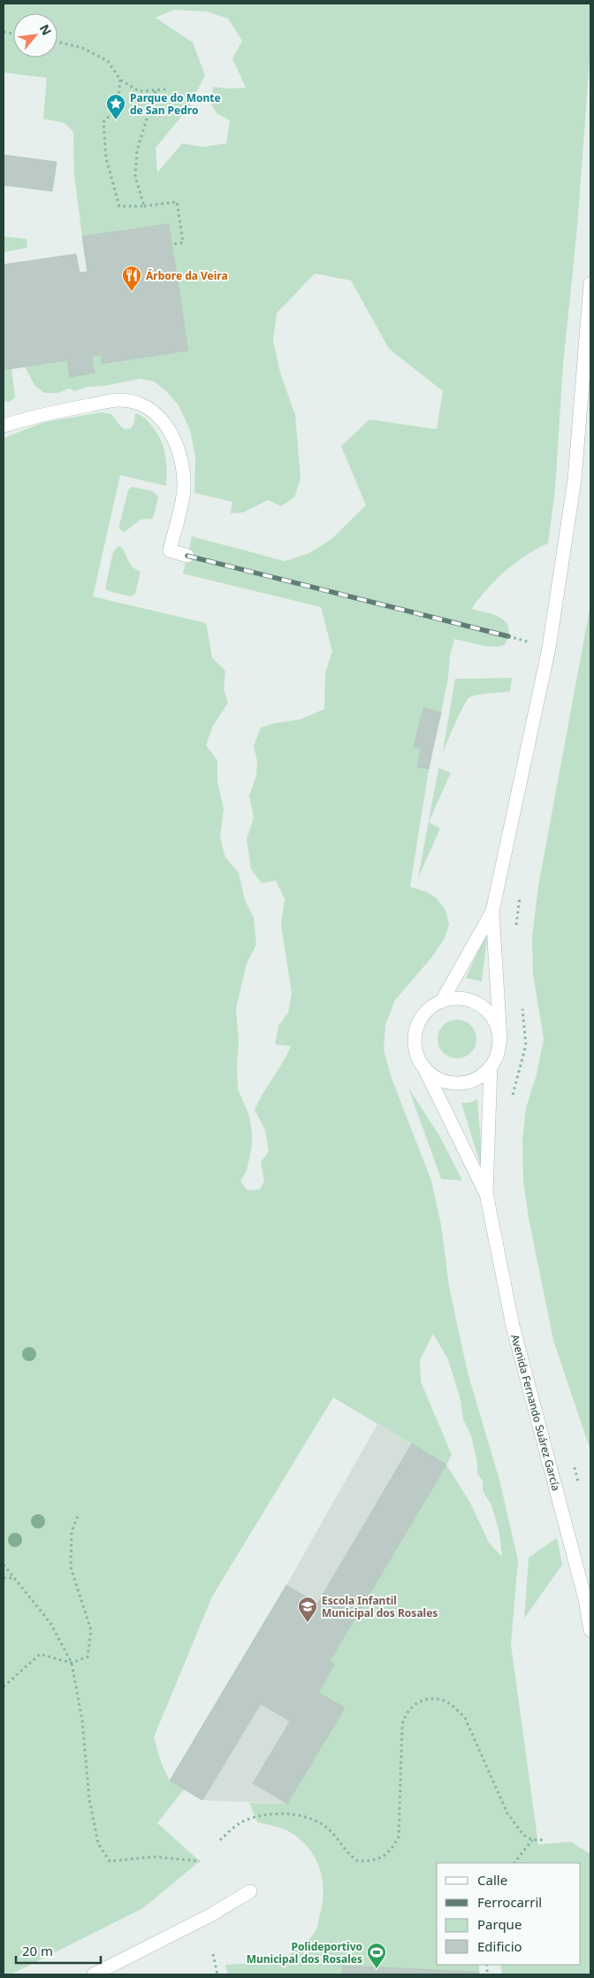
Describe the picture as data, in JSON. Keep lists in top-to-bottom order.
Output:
{
  "streets": {
    "street": ["Avenida Fernando Suárez García"]
  },
  "places": {
    "place": ["Parque do Monte de San Pedro"],
    "restaurant": ["Árbore da Veira"],
    "school or university": ["Escola Infantil Municipal dos Rosales"],
    "sports": ["Polideportivo Municipal dos Rosales"]
  },
  "legend": [
    "Calle",
    "Ferrocarril",
    "Parque",
    "Edificio"
  ],
  "scale_bar": "20 m",
  "north": "top right"
}
